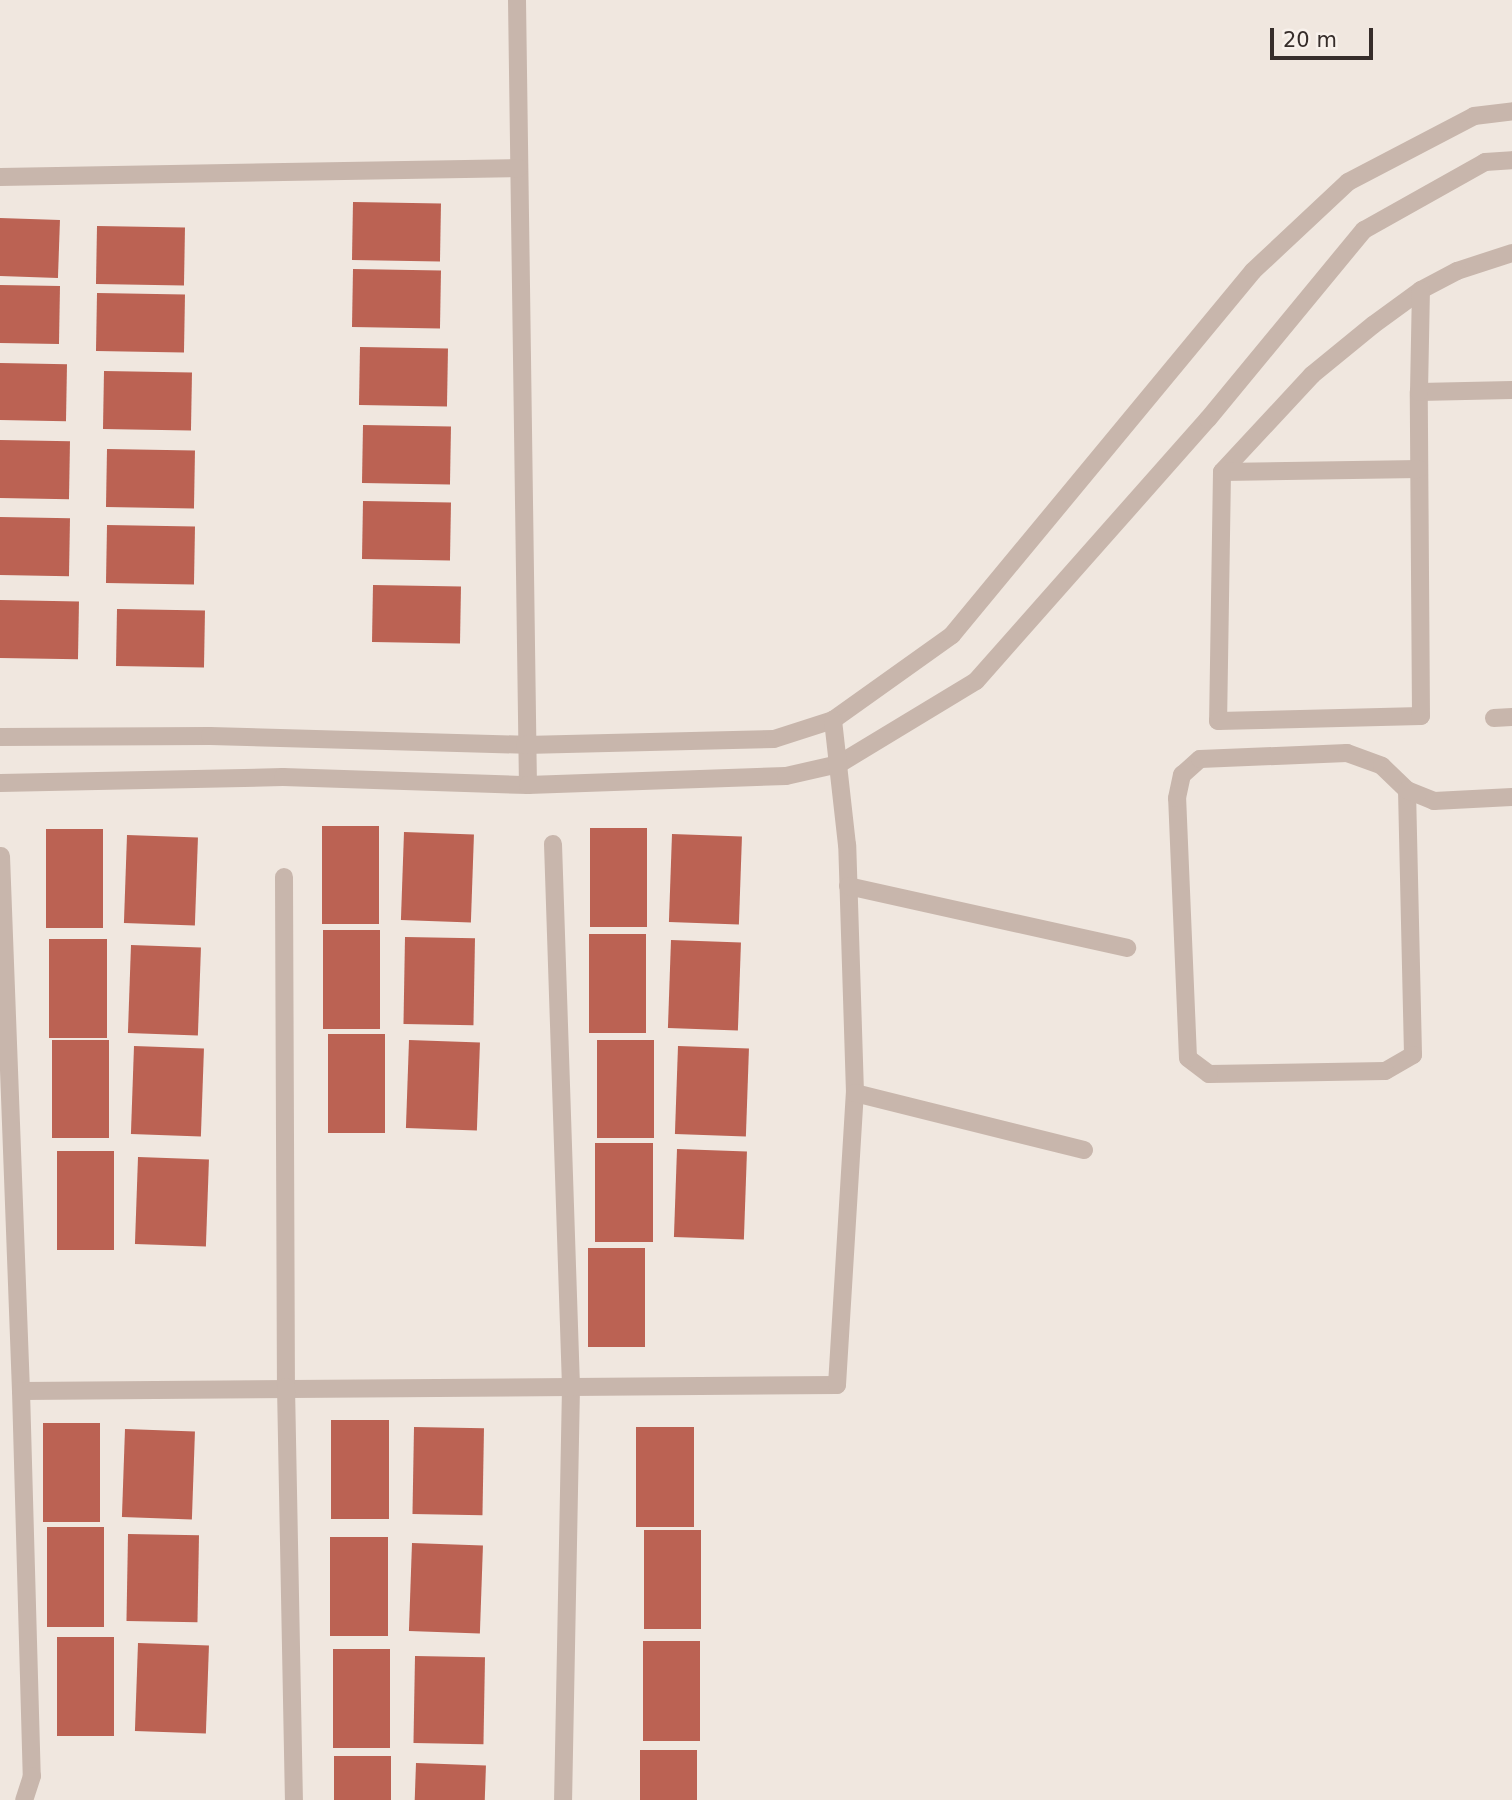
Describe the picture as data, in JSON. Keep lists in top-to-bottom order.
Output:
{
  "scale_bar": "20 m"
}
